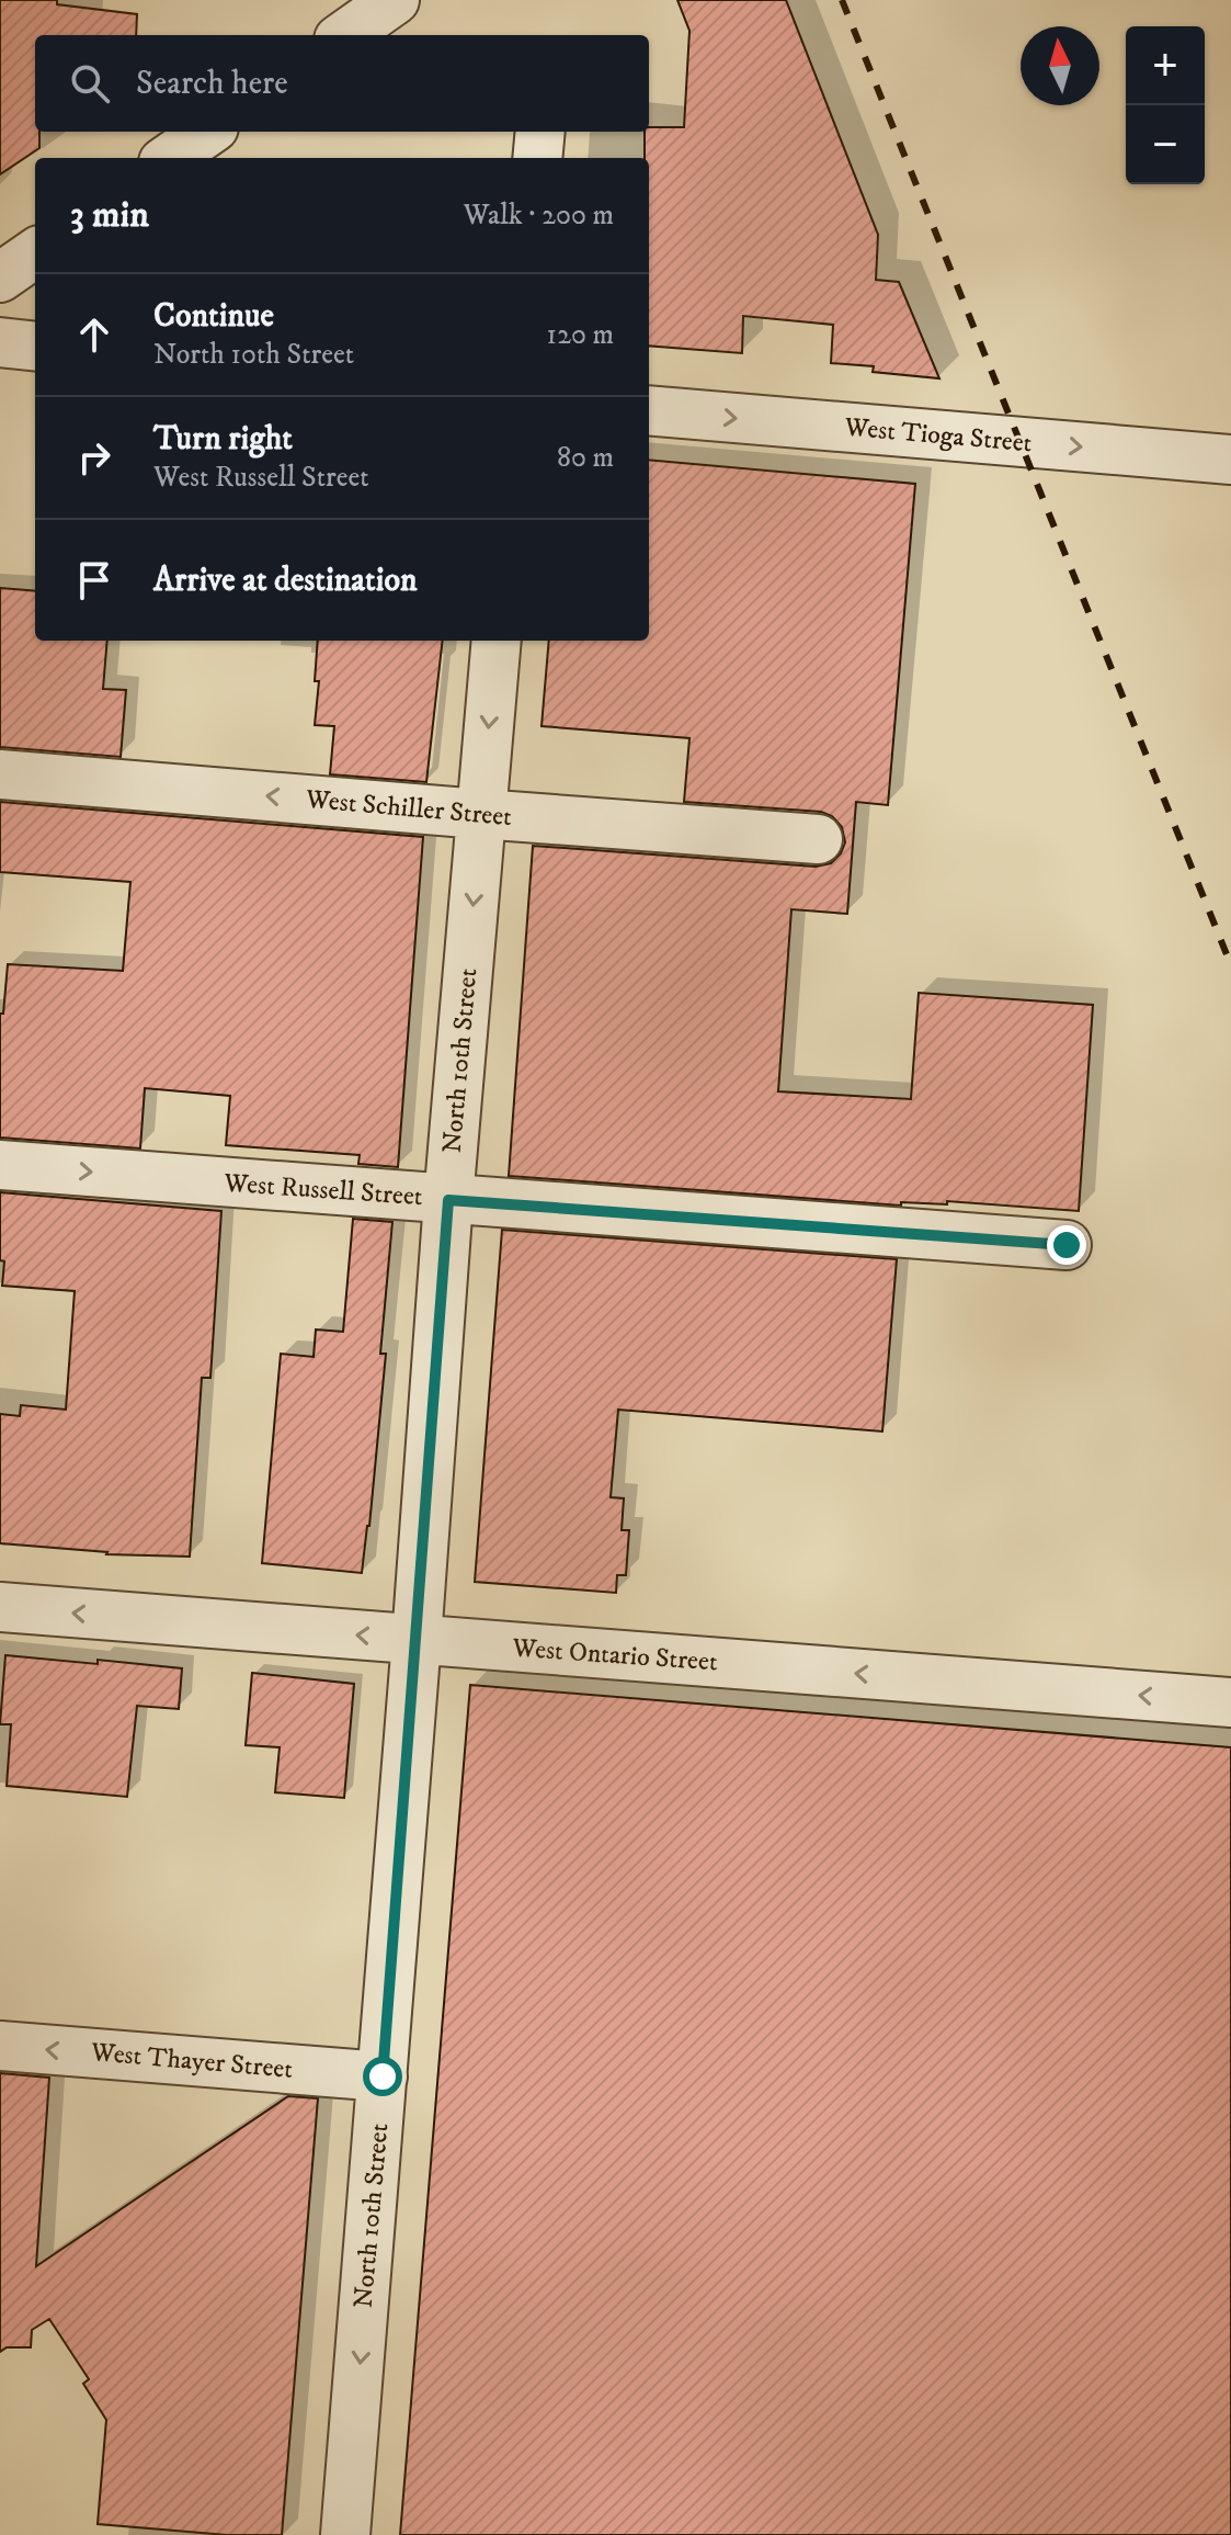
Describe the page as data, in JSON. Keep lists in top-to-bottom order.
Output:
{
  "streets": {
    "street": [
      "West Tioga Street",
      "West Schiller Street",
      "North 10th Street",
      "West Russell Street",
      "West Ontario Street",
      "West Thayer Street"
    ]
  },
  "crossings": [
    ["West Schiller Street", "North 10th Street"],
    ["North 10th Street", "West Russell Street"],
    ["North 10th Street", "West Ontario Street"],
    ["North 10th Street", "West Thayer Street"]
  ],
  "one_way": [
    "West Tioga Street",
    "West Schiller Street",
    "North 10th Street",
    "West Russell Street",
    "West Ontario Street",
    "West Thayer Street"
  ],
  "north": "top",
  "page": {
    "map_buttons": ["+", "−"],
    "search": "Search here",
    "heading": ["3 min", "Walk · 200 m"],
    "list": [
      ["Continue", "North 10th Street", "120 m"],
      ["Turn right", "West Russell Street", "80 m"],
      "Arrive at destination"
    ]
  }
}
